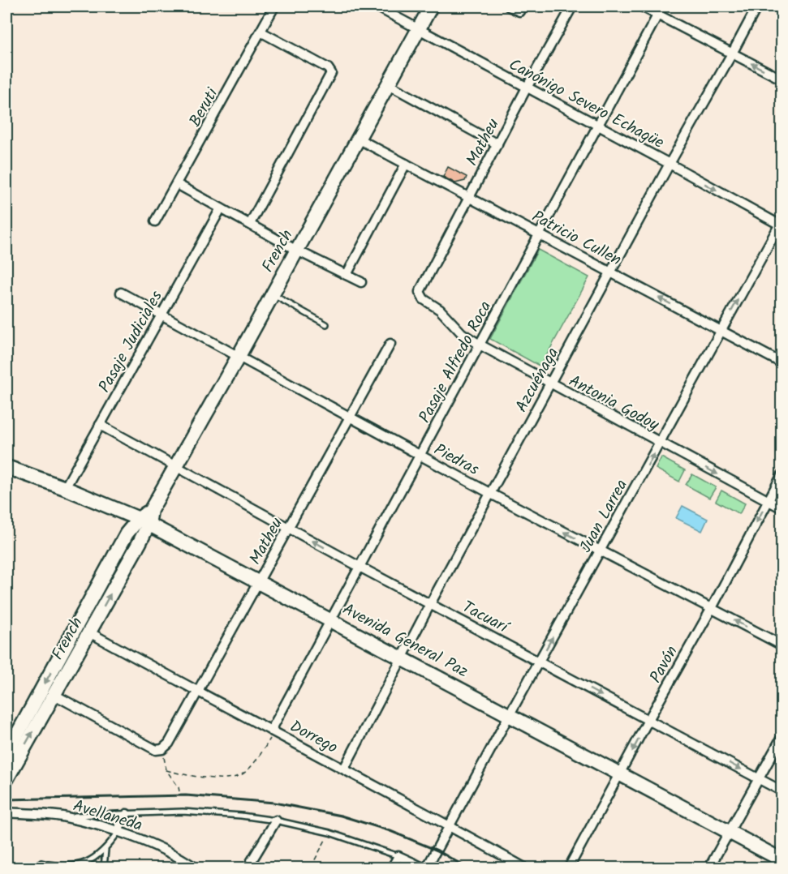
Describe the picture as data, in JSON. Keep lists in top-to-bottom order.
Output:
{
  "streets": {
    "main road": ["French", "Avenida General Paz"],
    "street": [
      "Canónigo Severo Echagüe",
      "Beruti",
      "Matheu",
      "Patricio Cullen",
      "Pasaje Judiciales",
      "Pasaje Alfredo Roca",
      "Azcuénaga",
      "Antonia Godoy",
      "Piedras",
      "Juan Larrea",
      "Tacuarí",
      "Pavón",
      "Dorrego",
      "Avellaneda"
    ]
  },
  "crossings": [
    ["Canónigo Severo Echagüe", "Matheu"],
    ["Canónigo Severo Echagüe", "French"],
    ["Canónigo Severo Echagüe", "Pasaje Alfredo Roca"],
    ["Canónigo Severo Echagüe", "Azcuénaga"],
    ["Canónigo Severo Echagüe", "Juan Larrea"],
    ["Matheu", "Patricio Cullen"],
    ["Matheu", "Antonia Godoy"],
    ["Matheu", "Piedras"],
    ["Matheu", "Tacuarí"],
    ["Matheu", "Avenida General Paz"],
    ["Matheu", "Dorrego"],
    ["Patricio Cullen", "French"],
    ["Patricio Cullen", "Pasaje Alfredo Roca"],
    ["Patricio Cullen", "Azcuénaga"],
    ["Patricio Cullen", "Juan Larrea"],
    ["French", "Piedras"],
    ["French", "Tacuarí"],
    ["French", "Avenida General Paz"],
    ["French", "Dorrego"],
    ["Pasaje Judiciales", "Piedras"],
    ["Pasaje Judiciales", "Tacuarí"],
    ["Pasaje Judiciales", "Avenida General Paz"],
    ["Pasaje Alfredo Roca", "Antonia Godoy"],
    ["Pasaje Alfredo Roca", "Piedras"],
    ["Pasaje Alfredo Roca", "Tacuarí"],
    ["Pasaje Alfredo Roca", "Avenida General Paz"],
    ["Pasaje Alfredo Roca", "Dorrego"],
    ["Azcuénaga", "Antonia Godoy"],
    ["Azcuénaga", "Piedras"],
    ["Azcuénaga", "Tacuarí"],
    ["Azcuénaga", "Avenida General Paz"],
    ["Azcuénaga", "Dorrego"],
    ["Antonia Godoy", "Juan Larrea"],
    ["Antonia Godoy", "Pavón"],
    ["Piedras", "Juan Larrea"],
    ["Piedras", "Pavón"],
    ["Juan Larrea", "Tacuarí"],
    ["Juan Larrea", "Avenida General Paz"],
    ["Juan Larrea", "Dorrego"],
    ["Tacuarí", "Pavón"],
    ["Avenida General Paz", "Pavón"]
  ],
  "one_way": ["Juan Larrea", "Pavón"]
}
